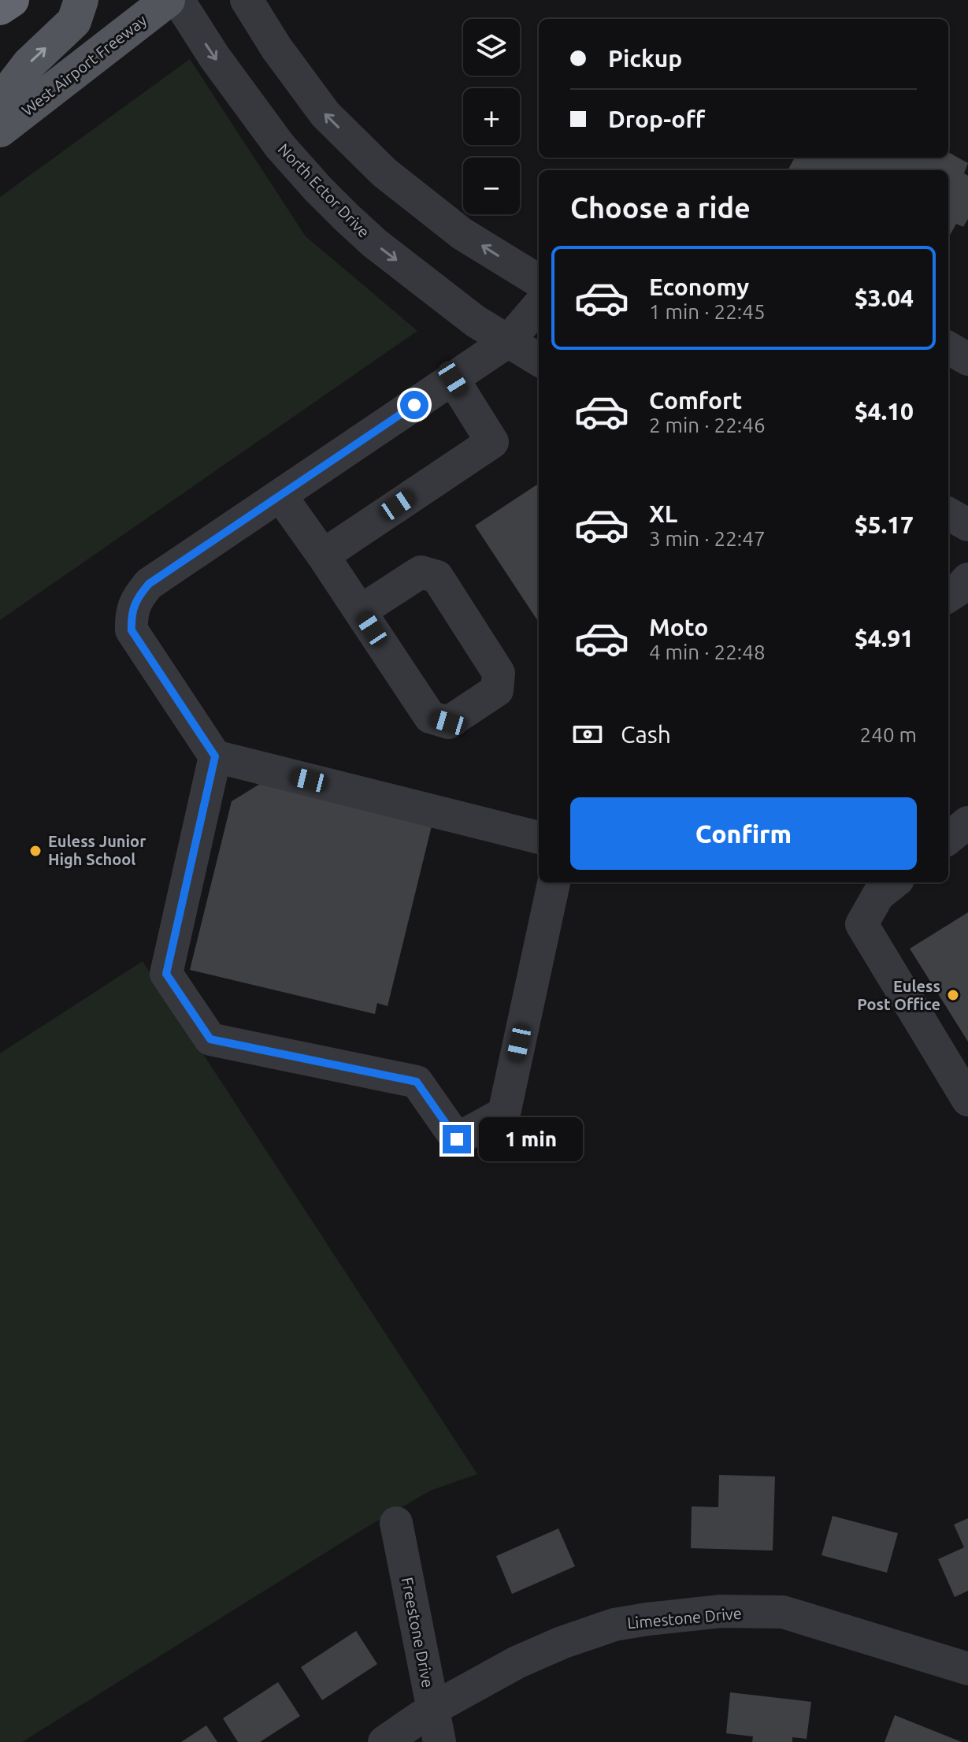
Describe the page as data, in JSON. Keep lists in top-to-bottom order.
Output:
{
  "streets": {
    "main road": ["West Airport Freeway"],
    "street": ["North Ector Drive", "Limestone Drive", "Freestone Drive"]
  },
  "crossings": [
    ["Limestone Drive", "Freestone Drive"]
  ],
  "places": ["Euless Junior High School", "Euless Post Office"],
  "page": {
    "map_buttons": ["+", "−"],
    "banner": ["Pickup", "Drop-off"],
    "heading": "Choose a ride",
    "list": [
      {
        "name": "Economy",
        "note": "1 min · 22:45",
        "value": "$3.04"
      },
      {
        "name": "Comfort",
        "note": "2 min · 22:46",
        "value": "$4.10"
      },
      {
        "name": "XL",
        "note": "3 min · 22:47",
        "value": "$5.17"
      },
      {
        "name": "Moto",
        "note": "4 min · 22:48",
        "value": "$4.91"
      }
    ],
    "pay": ["Cash", "240 m"],
    "buttons": "Confirm",
    "bubble": "1 min"
  }
}
